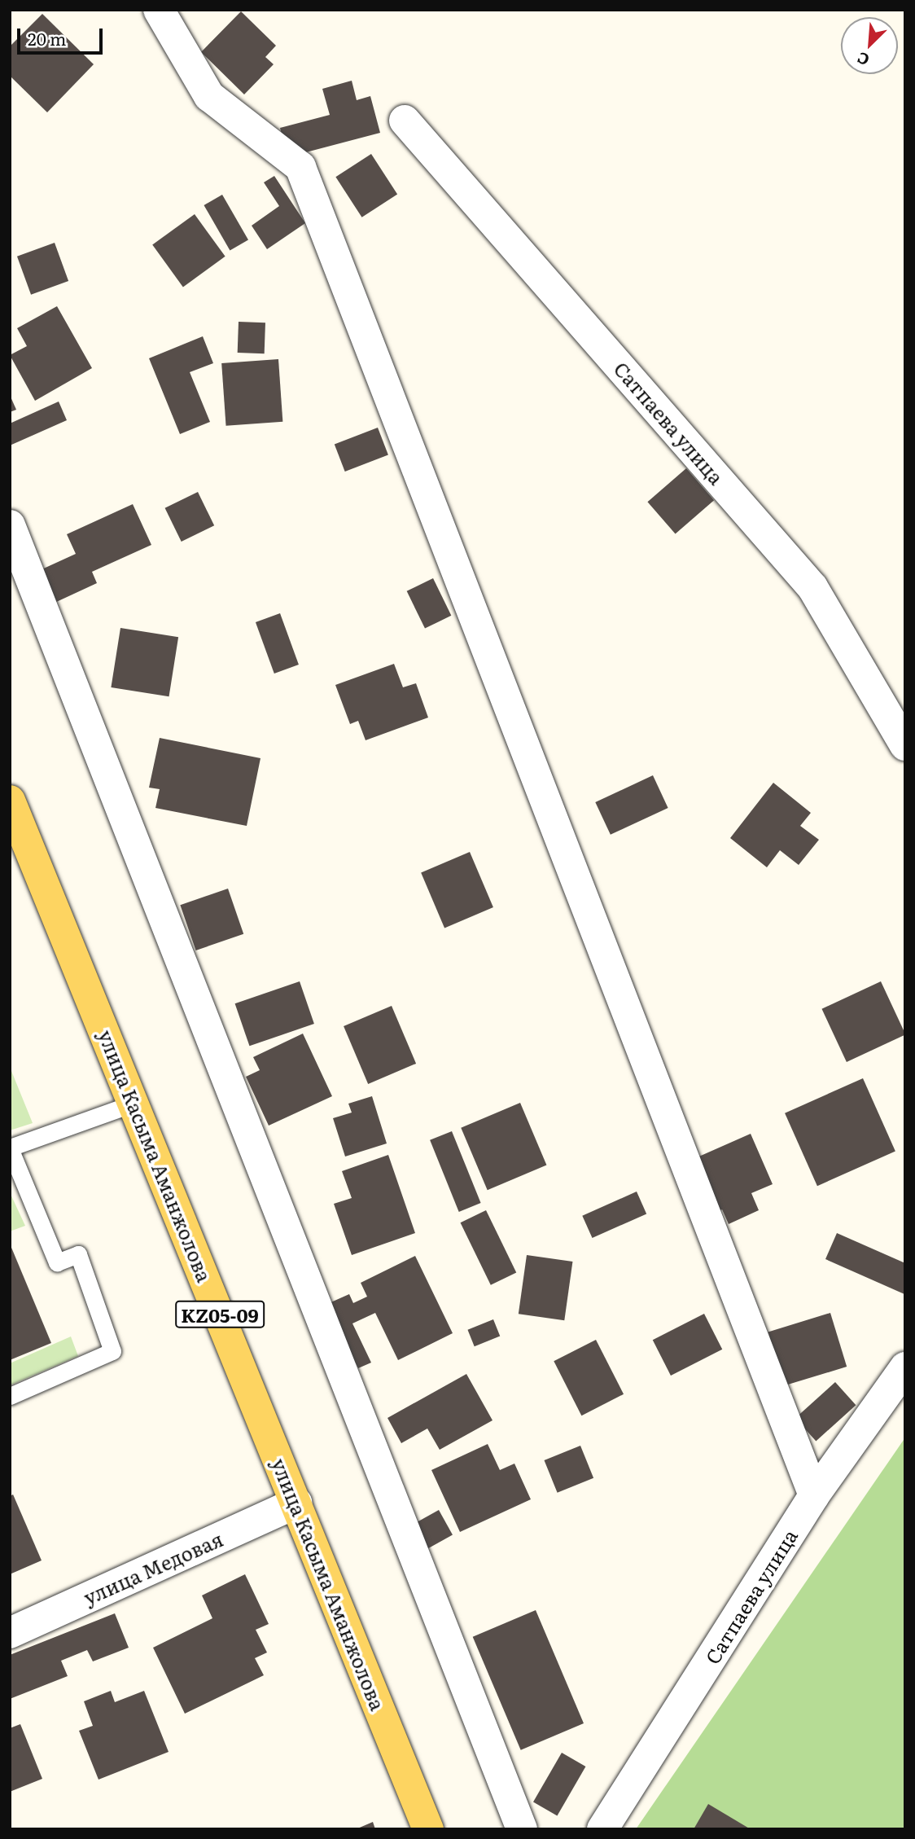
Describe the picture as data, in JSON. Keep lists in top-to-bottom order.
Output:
{
  "streets": {
    "main road": ["улица Касыма Аманжолова", "KZ05-09"],
    "street": ["Сатпаева улица", "улица Медовая"]
  },
  "crossings": [
    ["улица Касыма Аманжолова", "улица Медовая"]
  ],
  "scale_bar": "20 m",
  "north": "bottom left"
}
